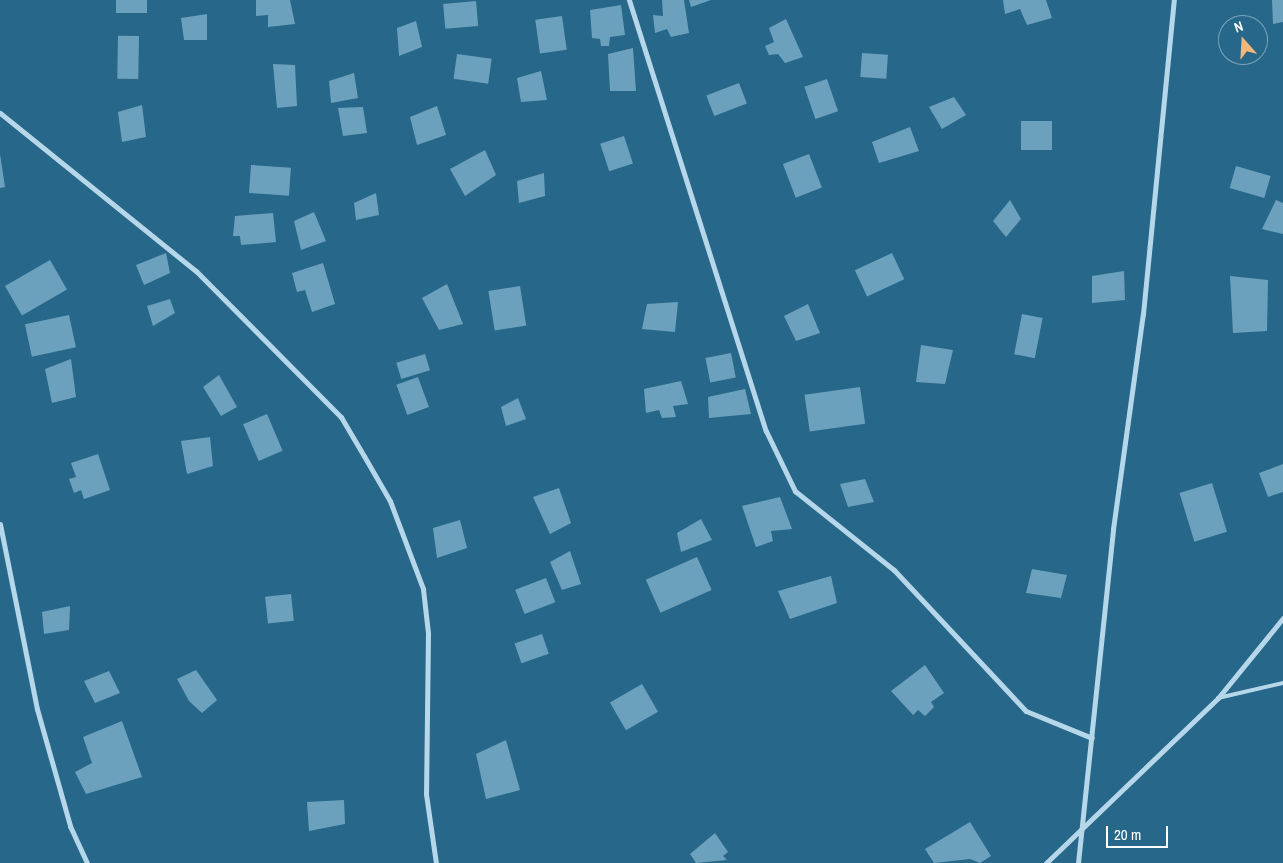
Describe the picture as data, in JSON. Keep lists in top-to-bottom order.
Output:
{
  "scale_bar": "20 m",
  "north": "top"
}
